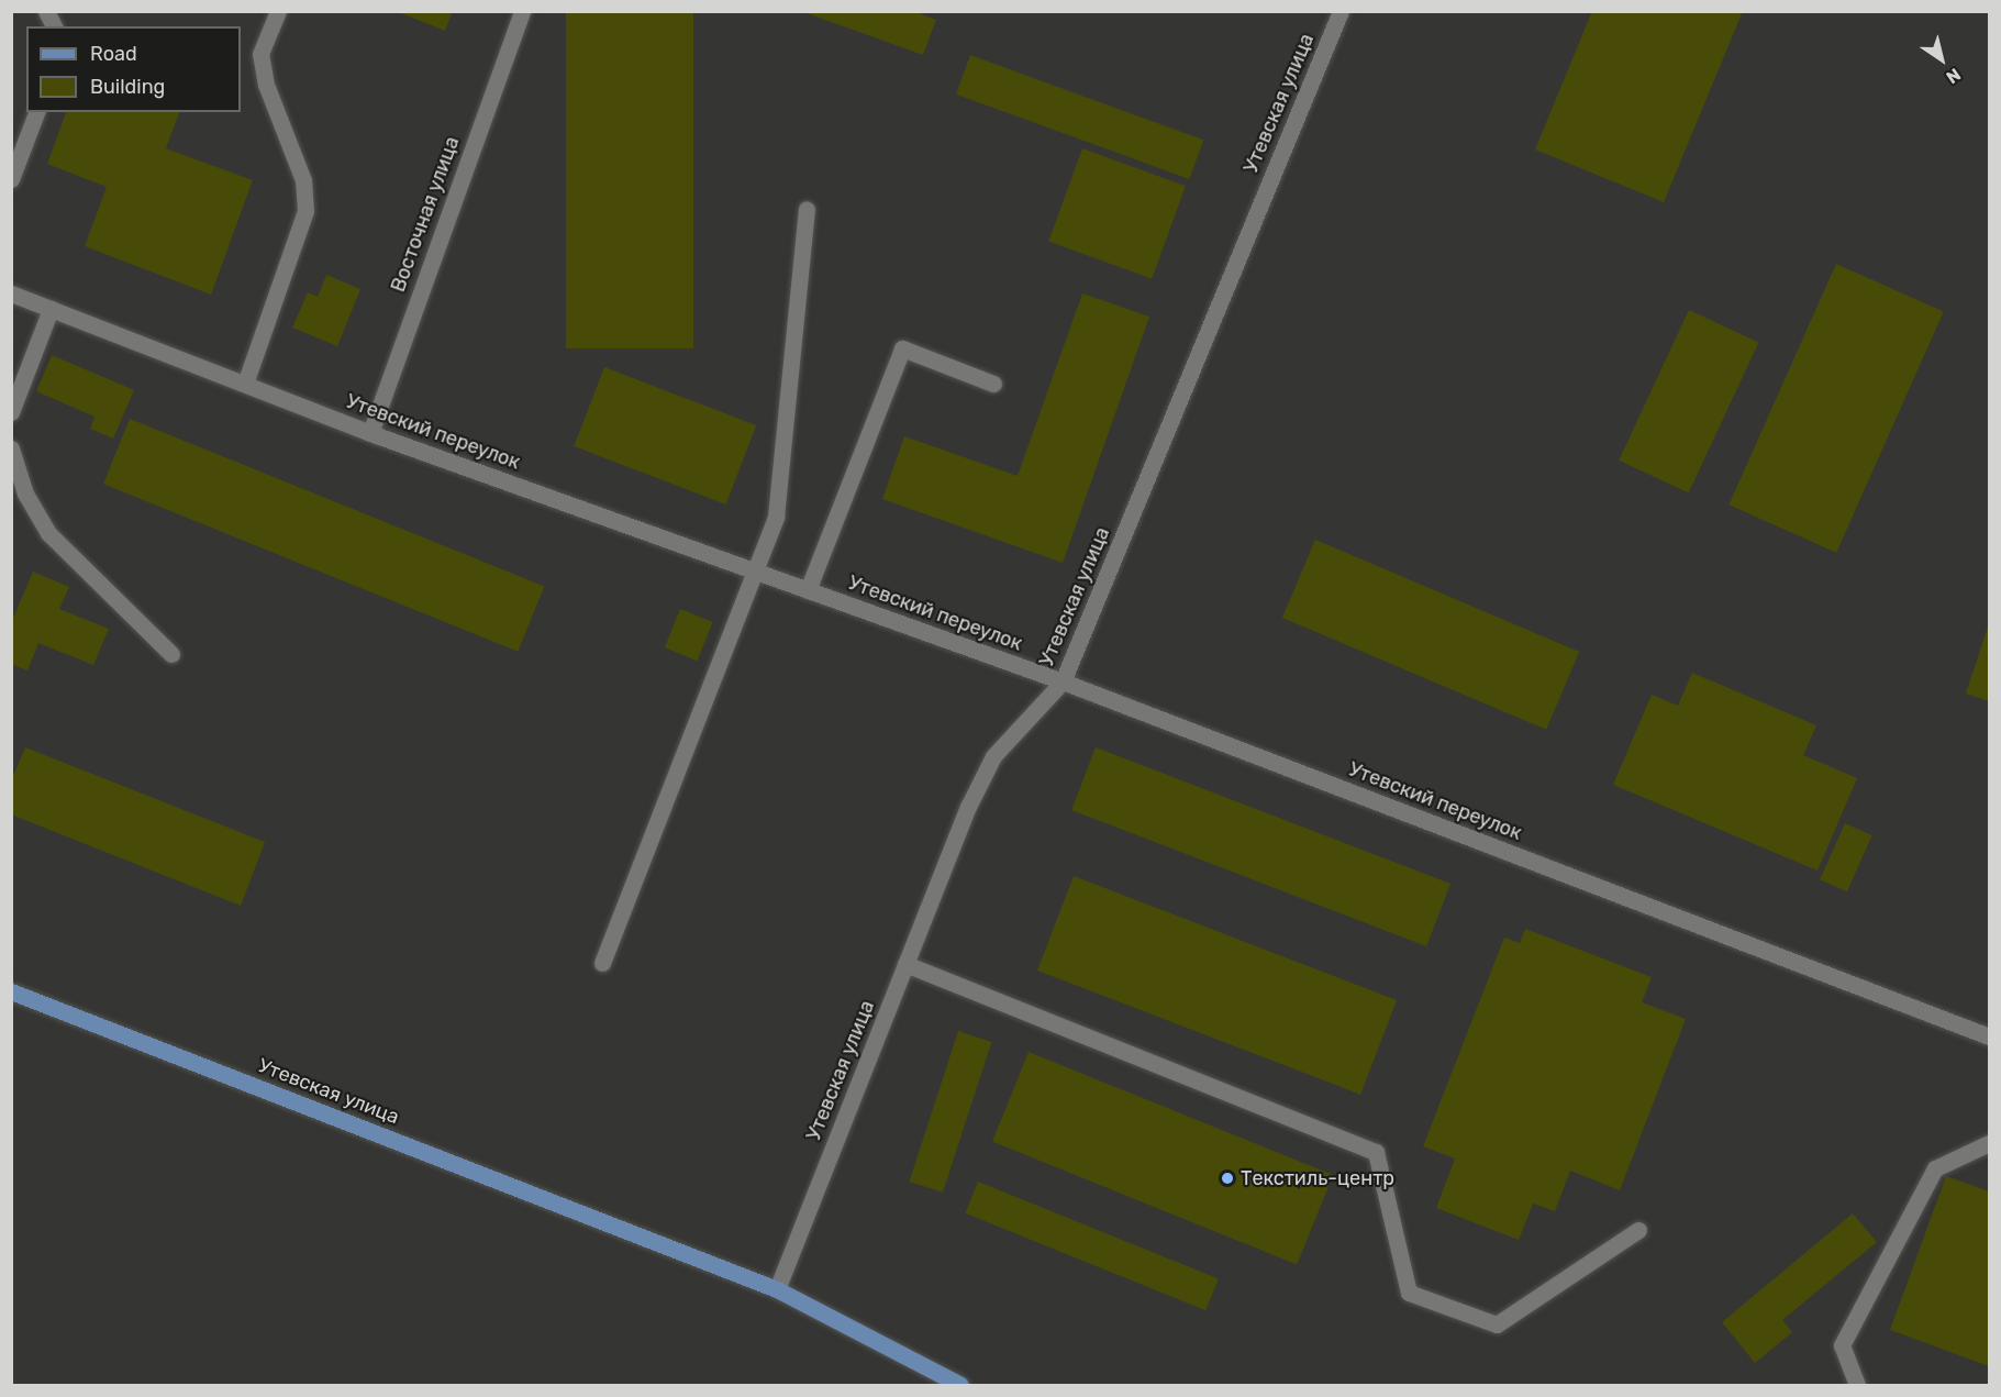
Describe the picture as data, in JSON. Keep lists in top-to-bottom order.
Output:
{
  "streets": {
    "main road": ["Утевская улица"],
    "street": ["Восточная улица", "Утевский переулок"]
  },
  "crossings": [
    ["Утевская улица", "Утевский переулок"],
    ["Восточная улица", "Утевский переулок"]
  ],
  "places": ["Текстиль-центр"],
  "legend": ["Road", "Building"],
  "north": "bottom right"
}
